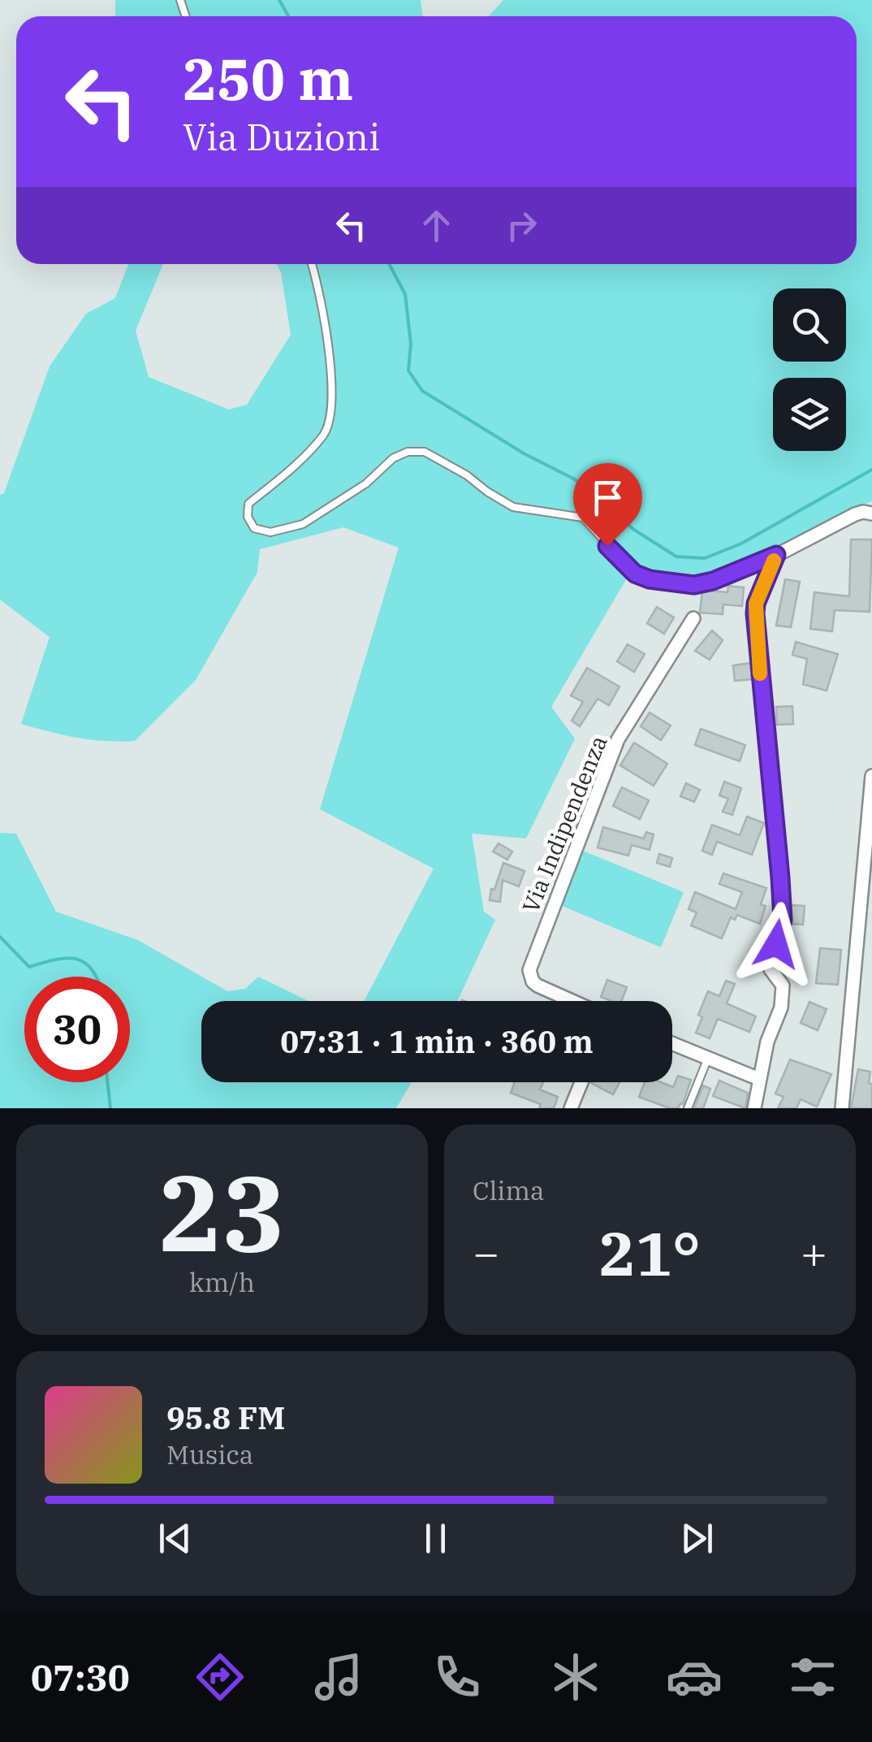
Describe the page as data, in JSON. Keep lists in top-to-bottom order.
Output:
{
  "streets": {
    "street": ["Via Indipendenza"]
  },
  "page": {
    "turn": ["250 m", "Via Duzioni"],
    "limit": "30",
    "trip": "07:31 · 1 min · 360 m",
    "tile": [
      ["23", "km/h"],
      "Clima"
    ],
    "heat": ["−", "21°", "+"],
    "song": ["95.8 FM", "Musica"],
    "tabs": "07:30"
  }
}
